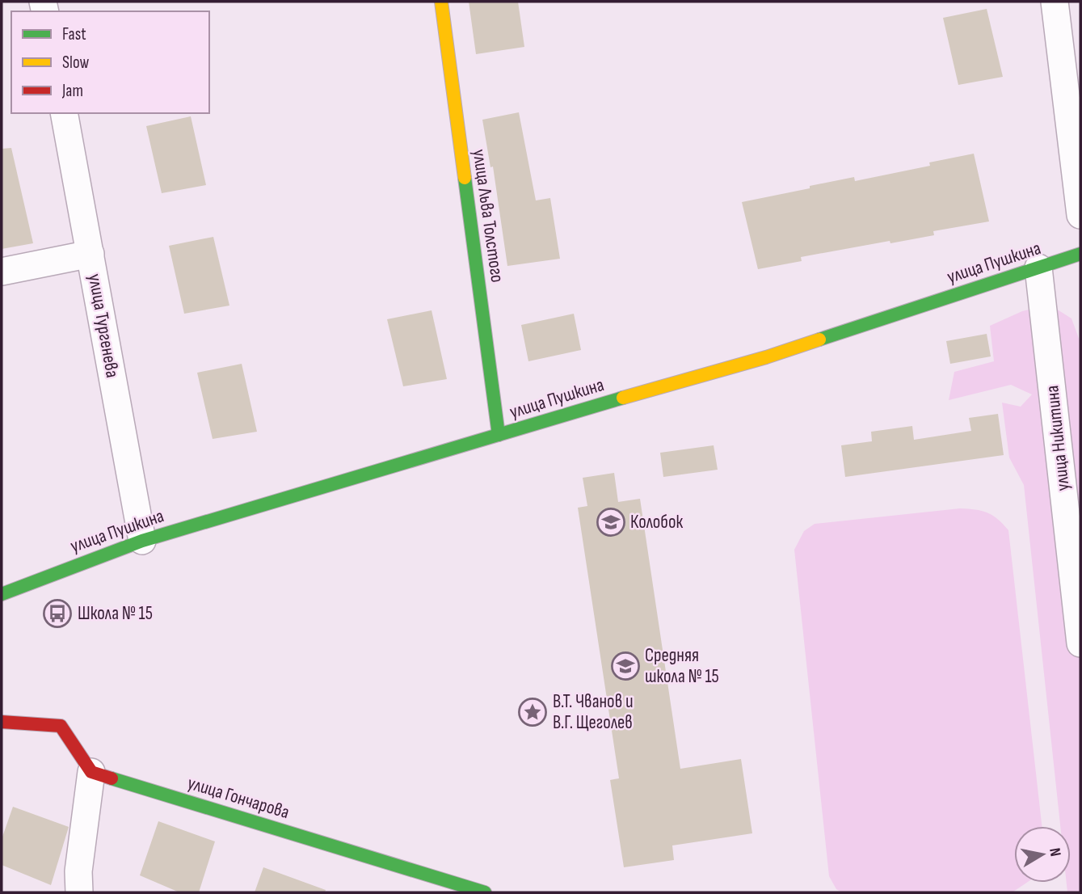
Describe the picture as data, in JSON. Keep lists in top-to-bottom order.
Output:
{
  "streets": {
    "street": [
      "улица Льва Толстого",
      "улица Пушкина",
      "улица Тургенева",
      "улица Никитина",
      "улица Гончарова"
    ]
  },
  "crossings": [
    ["улица Льва Толстого", "улица Пушкина"],
    ["улица Пушкина", "улица Тургенева"],
    ["улица Пушкина", "улица Никитина"]
  ],
  "places": {
    "school or university": ["Колобок", "Средняя школа № 15"],
    "bus stop": ["Школа № 15"],
    "place": ["В.Т. Чванов и В.Г. Щеголев"]
  },
  "legend": ["Fast", "Slow", "Jam"],
  "north": "right"
}
